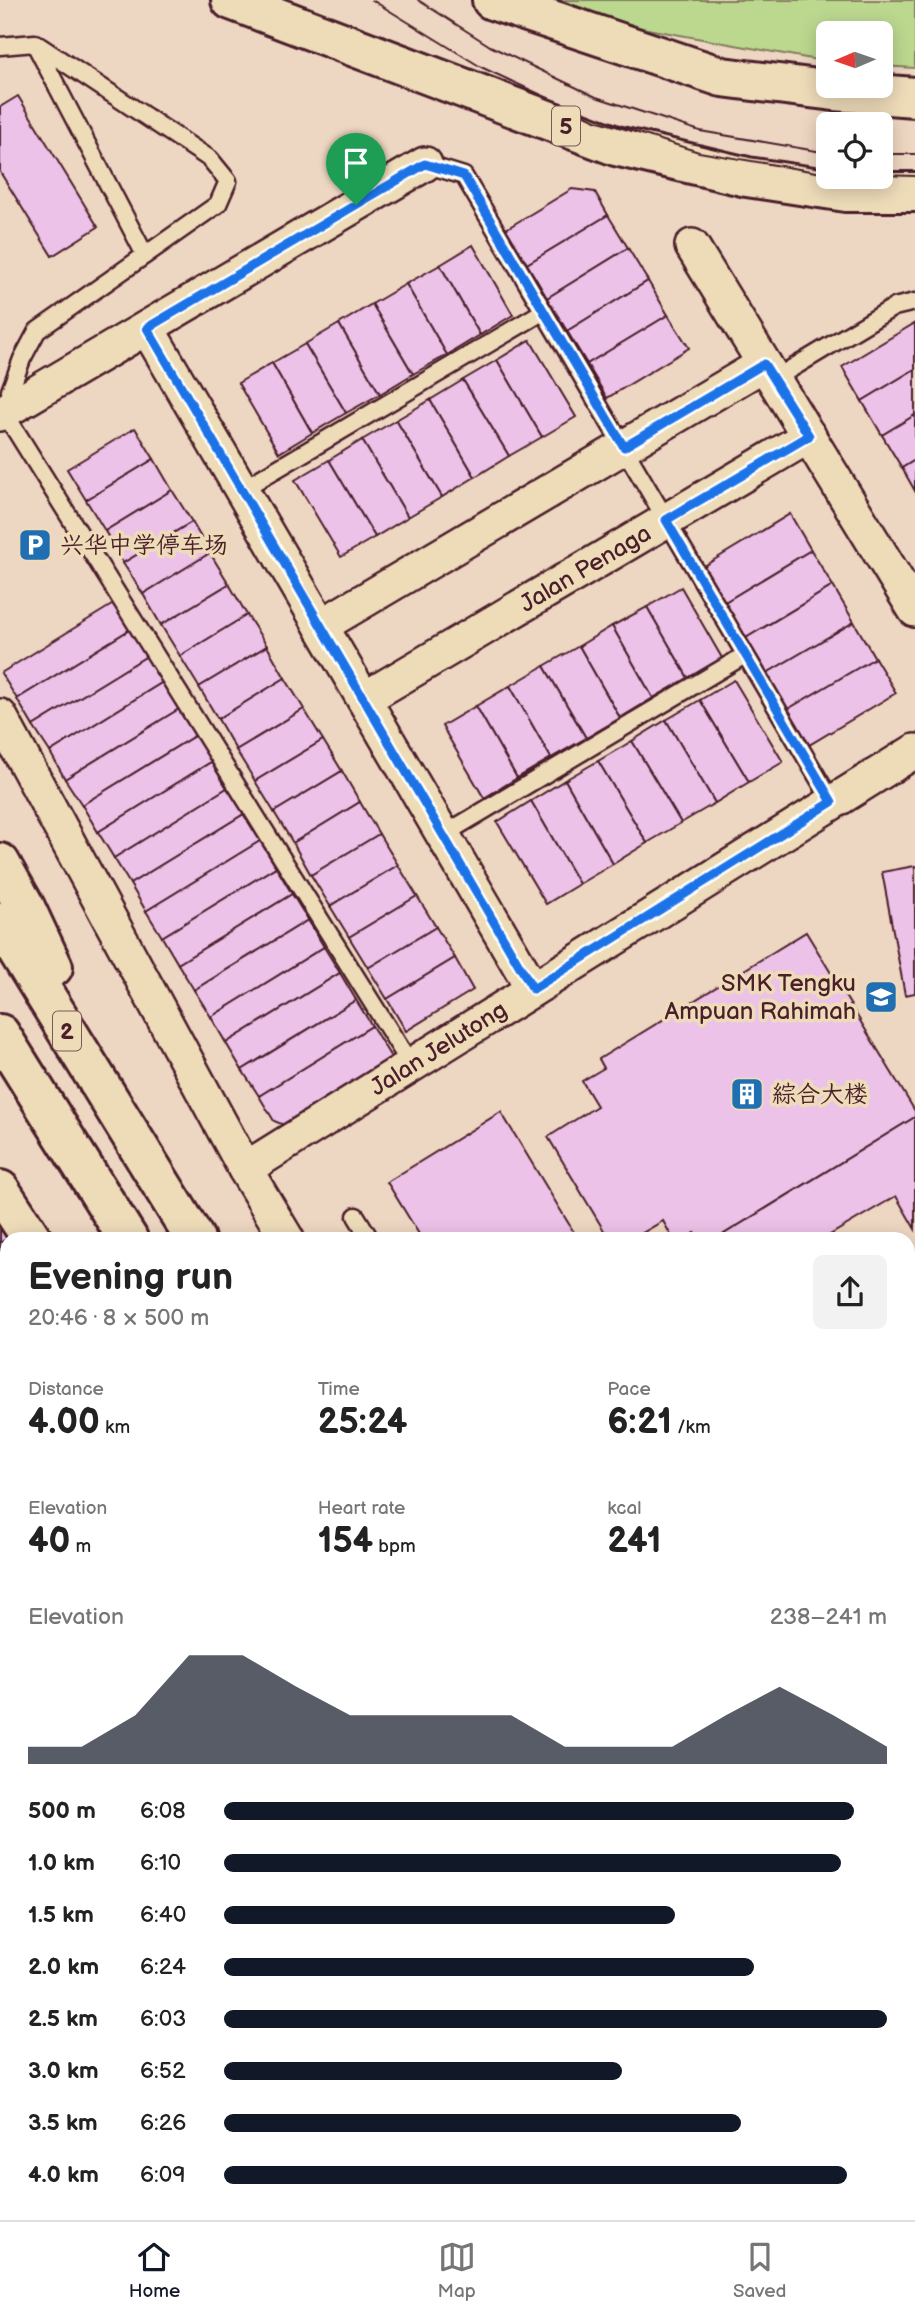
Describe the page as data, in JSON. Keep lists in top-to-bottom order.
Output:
{
  "streets": {
    "main road": ["5", "2"],
    "street": ["Jalan Penaga", "Jalan Jelutong"]
  },
  "places": {
    "parking": ["兴华中学停车场"],
    "school or university": ["SMK Tengku Ampuan Rahimah"],
    "building": ["綜合大楼"]
  },
  "north": "left",
  "page": {
    "heading": ["Evening run", "20:46 · 8 × 500 m"],
    "stats": [
      ["Distance", "4.00 km"],
      ["Time", "25:24"],
      ["Pace", "6:21 /km"],
      ["Elevation", "40 m"],
      ["Heart rate", "154 bpm"],
      ["kcal", "241"]
    ],
    "chart": ["Elevation", "238–241 m"],
    "list": [
      {
        "name": "500 m",
        "note": "6:08"
      },
      {
        "name": "1.0 km",
        "note": "6:10"
      },
      {
        "name": "1.5 km",
        "note": "6:40"
      },
      {
        "name": "2.0 km",
        "note": "6:24"
      },
      {
        "name": "2.5 km",
        "note": "6:03"
      },
      {
        "name": "3.0 km",
        "note": "6:52"
      },
      {
        "name": "3.5 km",
        "note": "6:26"
      },
      {
        "name": "4.0 km",
        "note": "6:09"
      }
    ],
    "tabs": ["Home", "Map", "Saved"]
  }
}
